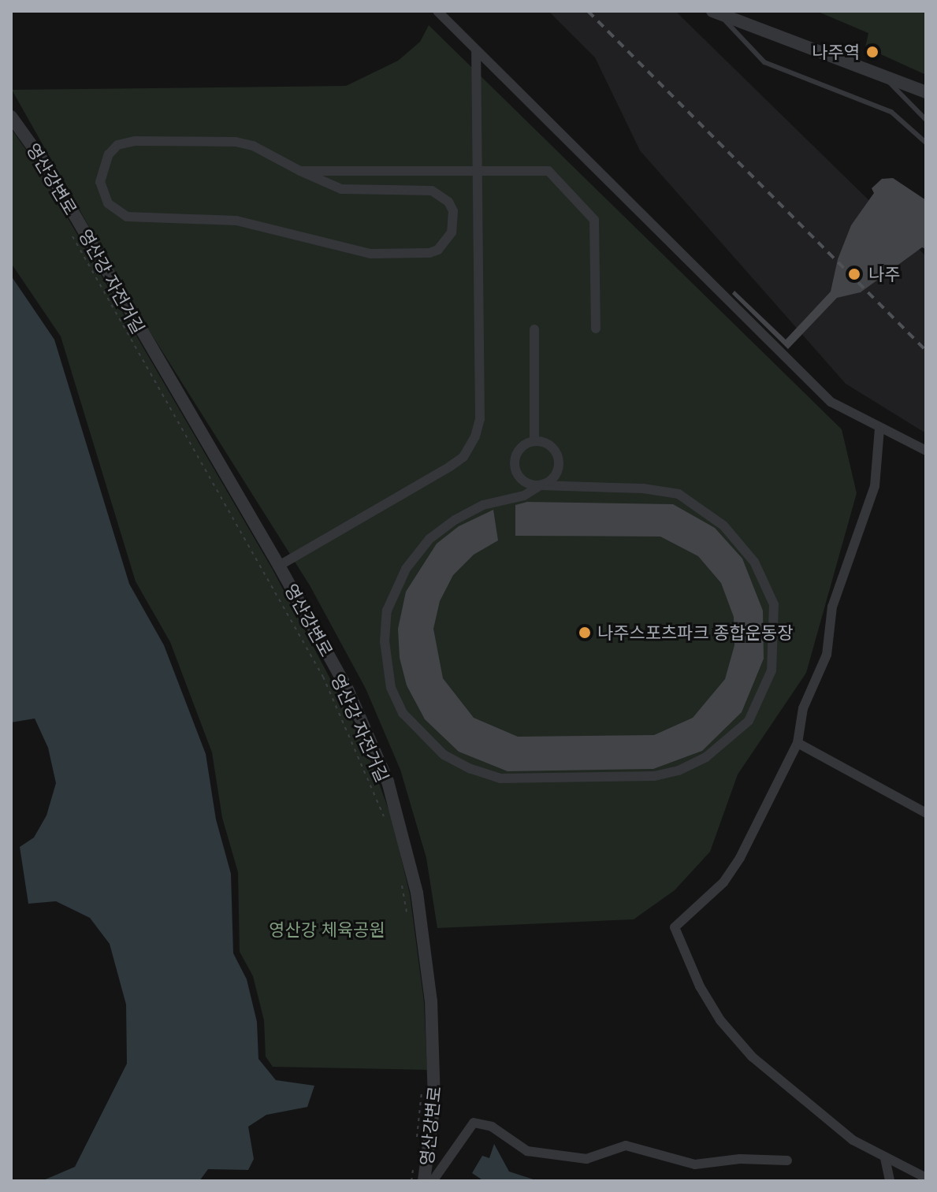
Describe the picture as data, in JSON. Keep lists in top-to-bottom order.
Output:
{
  "streets": {
    "street": ["영산강변로"],
    "path": ["영산강 자전거길"]
  },
  "parks": ["영산강 체육공원"],
  "places": ["나주역", "나주", "나주스포츠파크 종합운동장"]
}
